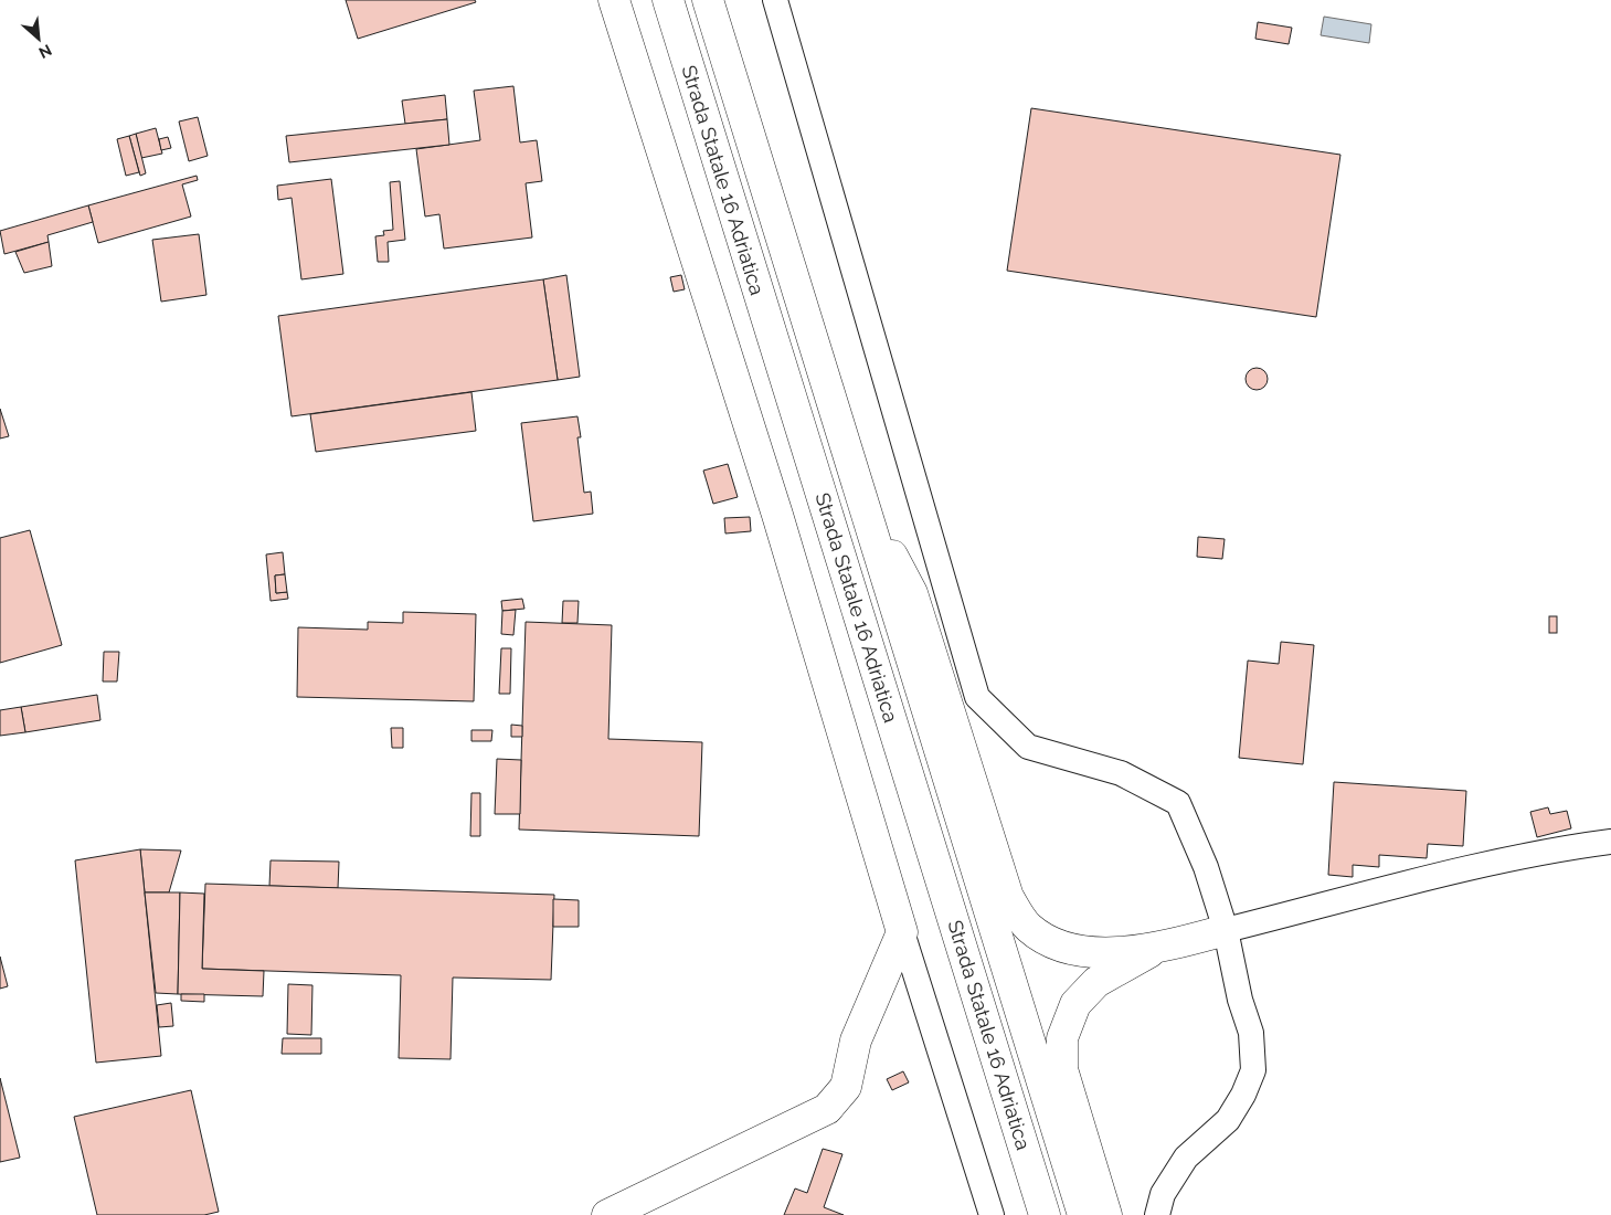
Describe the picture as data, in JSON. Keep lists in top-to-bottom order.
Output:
{
  "streets": {
    "main road": ["Strada Statale 16 Adriatica"]
  },
  "north": "bottom right"
}
